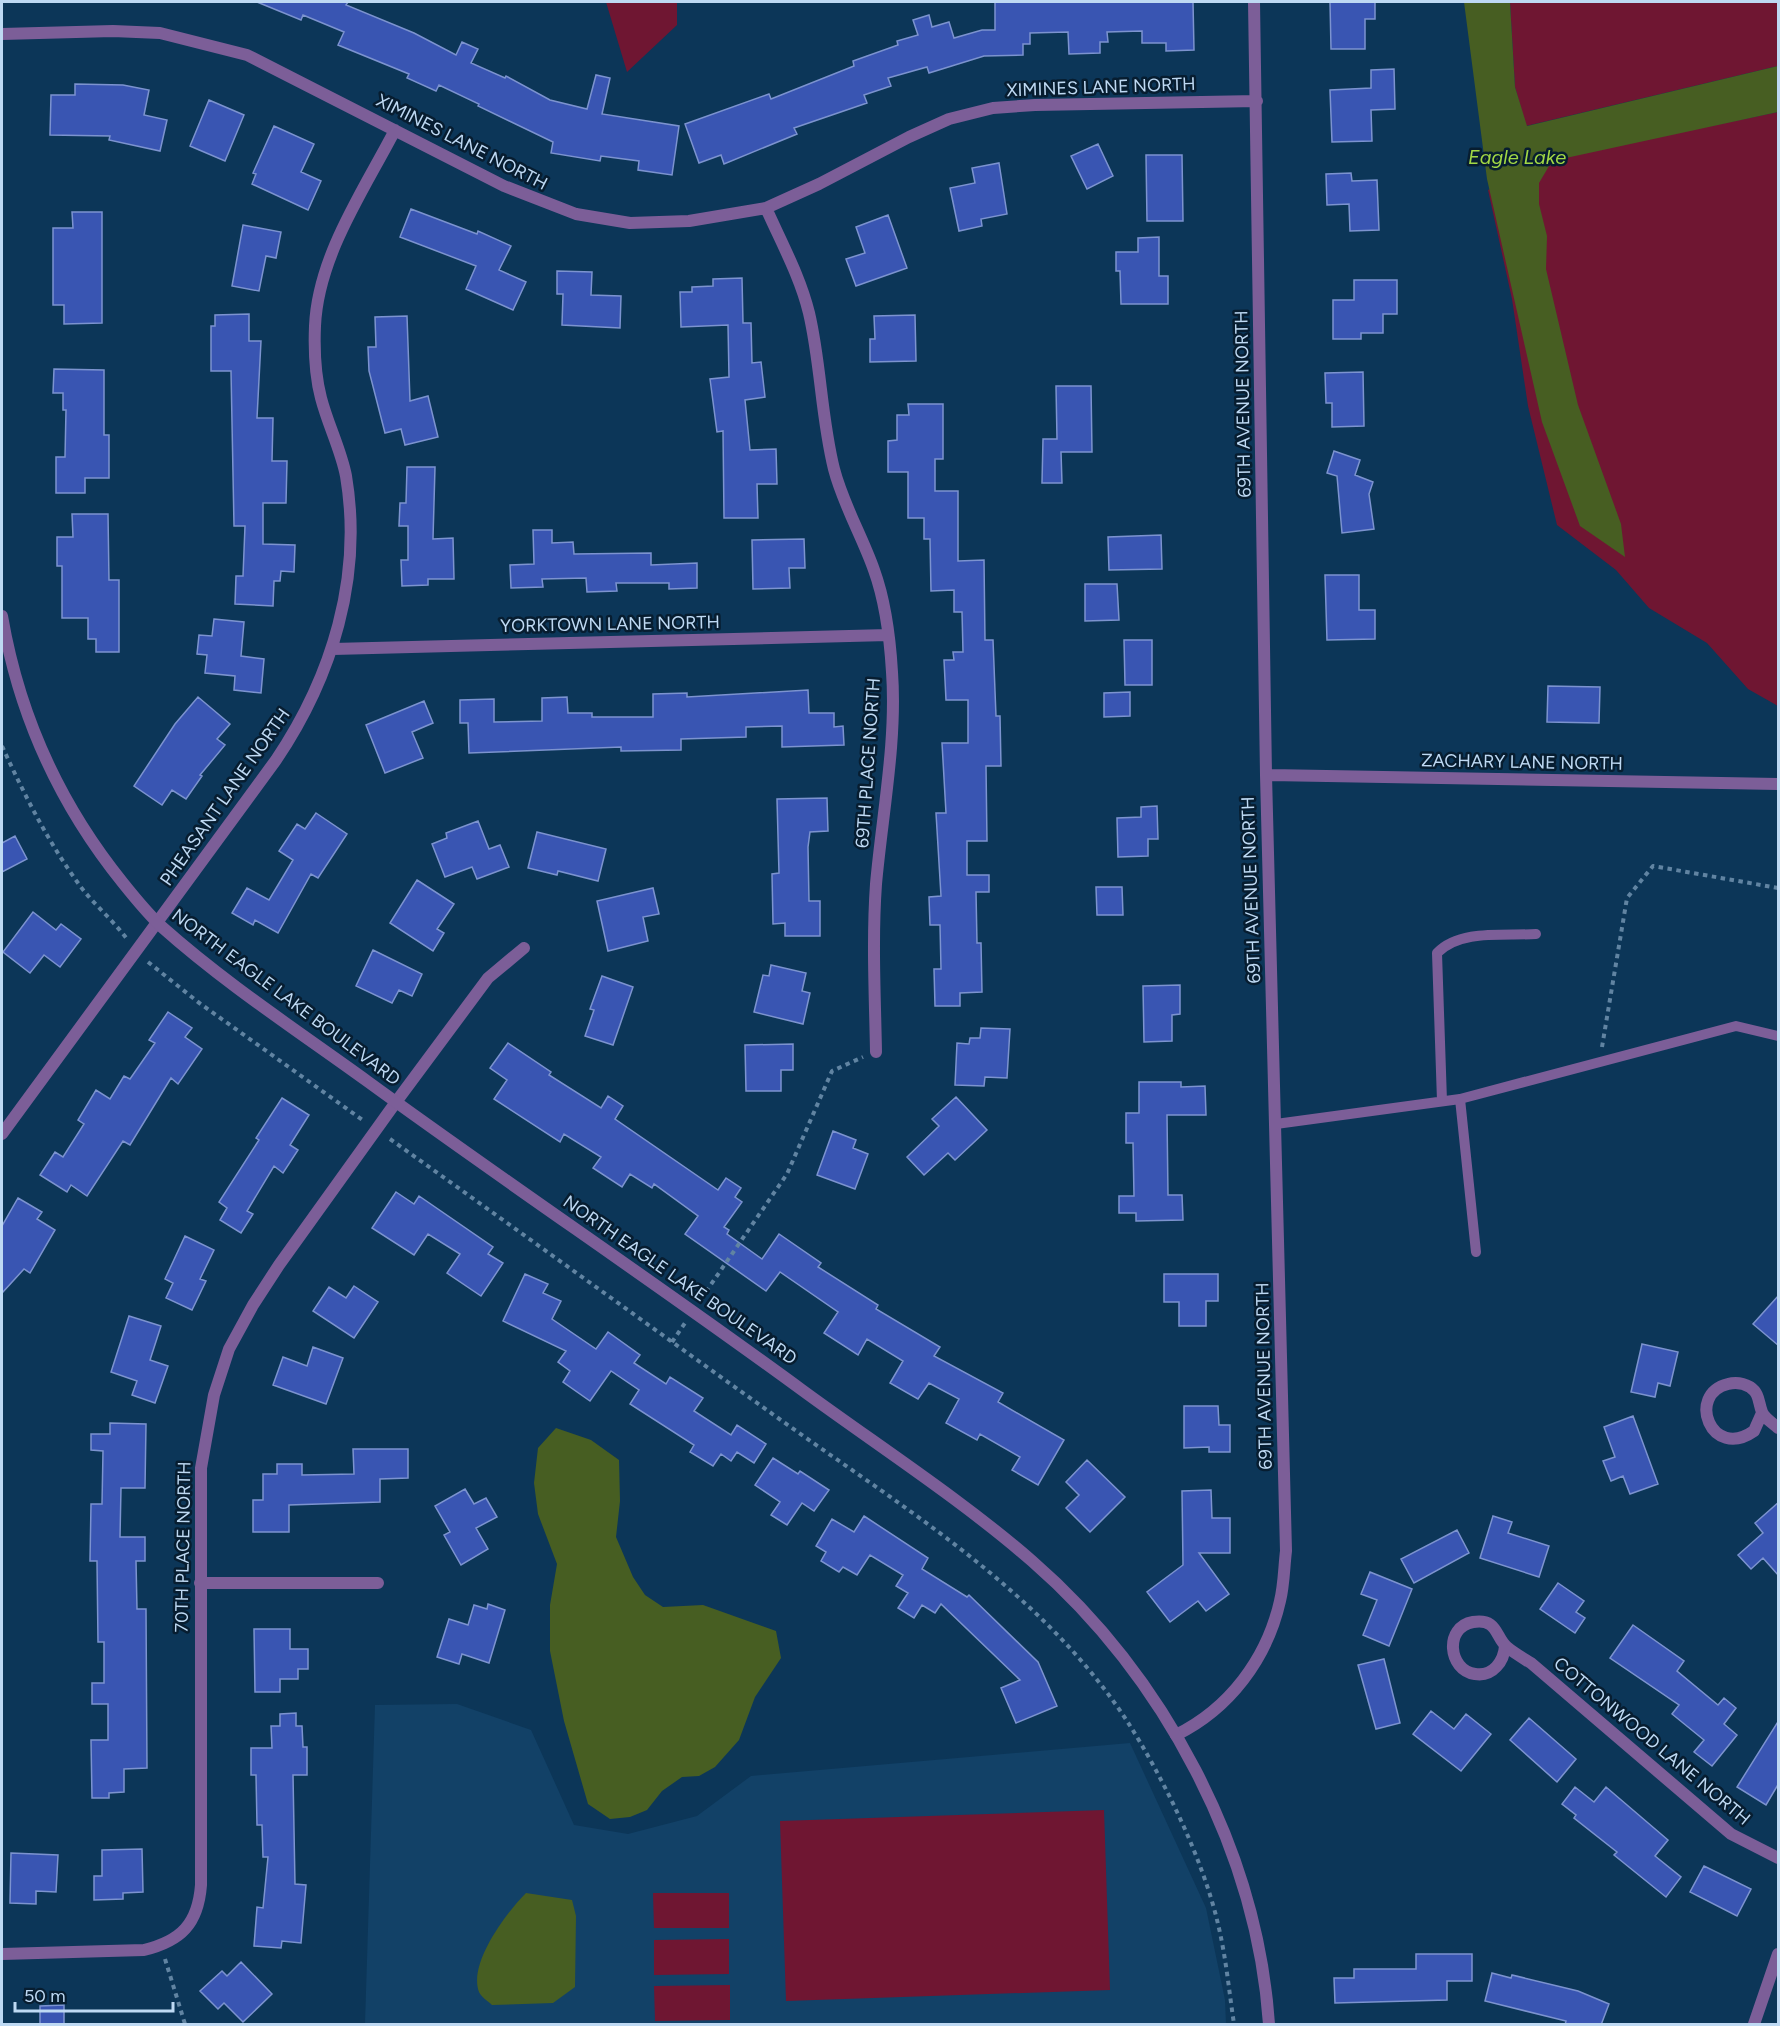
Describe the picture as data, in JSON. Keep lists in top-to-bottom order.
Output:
{
  "streets": {
    "street": [
      "XIMINES LANE NORTH",
      "69TH AVENUE NORTH",
      "YORKTOWN LANE NORTH",
      "ZACHARY LANE NORTH",
      "69TH PLACE NORTH",
      "PHEASANT LANE NORTH",
      "NORTH EAGLE LAKE BOULEVARD",
      "70TH PLACE NORTH",
      "COTTONWOOD LANE NORTH"
    ]
  },
  "crossings": [
    ["XIMINES LANE NORTH", "69TH AVENUE NORTH"],
    ["XIMINES LANE NORTH", "69TH PLACE NORTH"],
    ["XIMINES LANE NORTH", "PHEASANT LANE NORTH"],
    ["69TH AVENUE NORTH", "ZACHARY LANE NORTH"],
    ["69TH AVENUE NORTH", "NORTH EAGLE LAKE BOULEVARD"],
    ["YORKTOWN LANE NORTH", "69TH PLACE NORTH"],
    ["YORKTOWN LANE NORTH", "PHEASANT LANE NORTH"],
    ["PHEASANT LANE NORTH", "NORTH EAGLE LAKE BOULEVARD"],
    ["NORTH EAGLE LAKE BOULEVARD", "70TH PLACE NORTH"]
  ],
  "water": ["Eagle Lake"],
  "scale_bar": "50 m"
}
